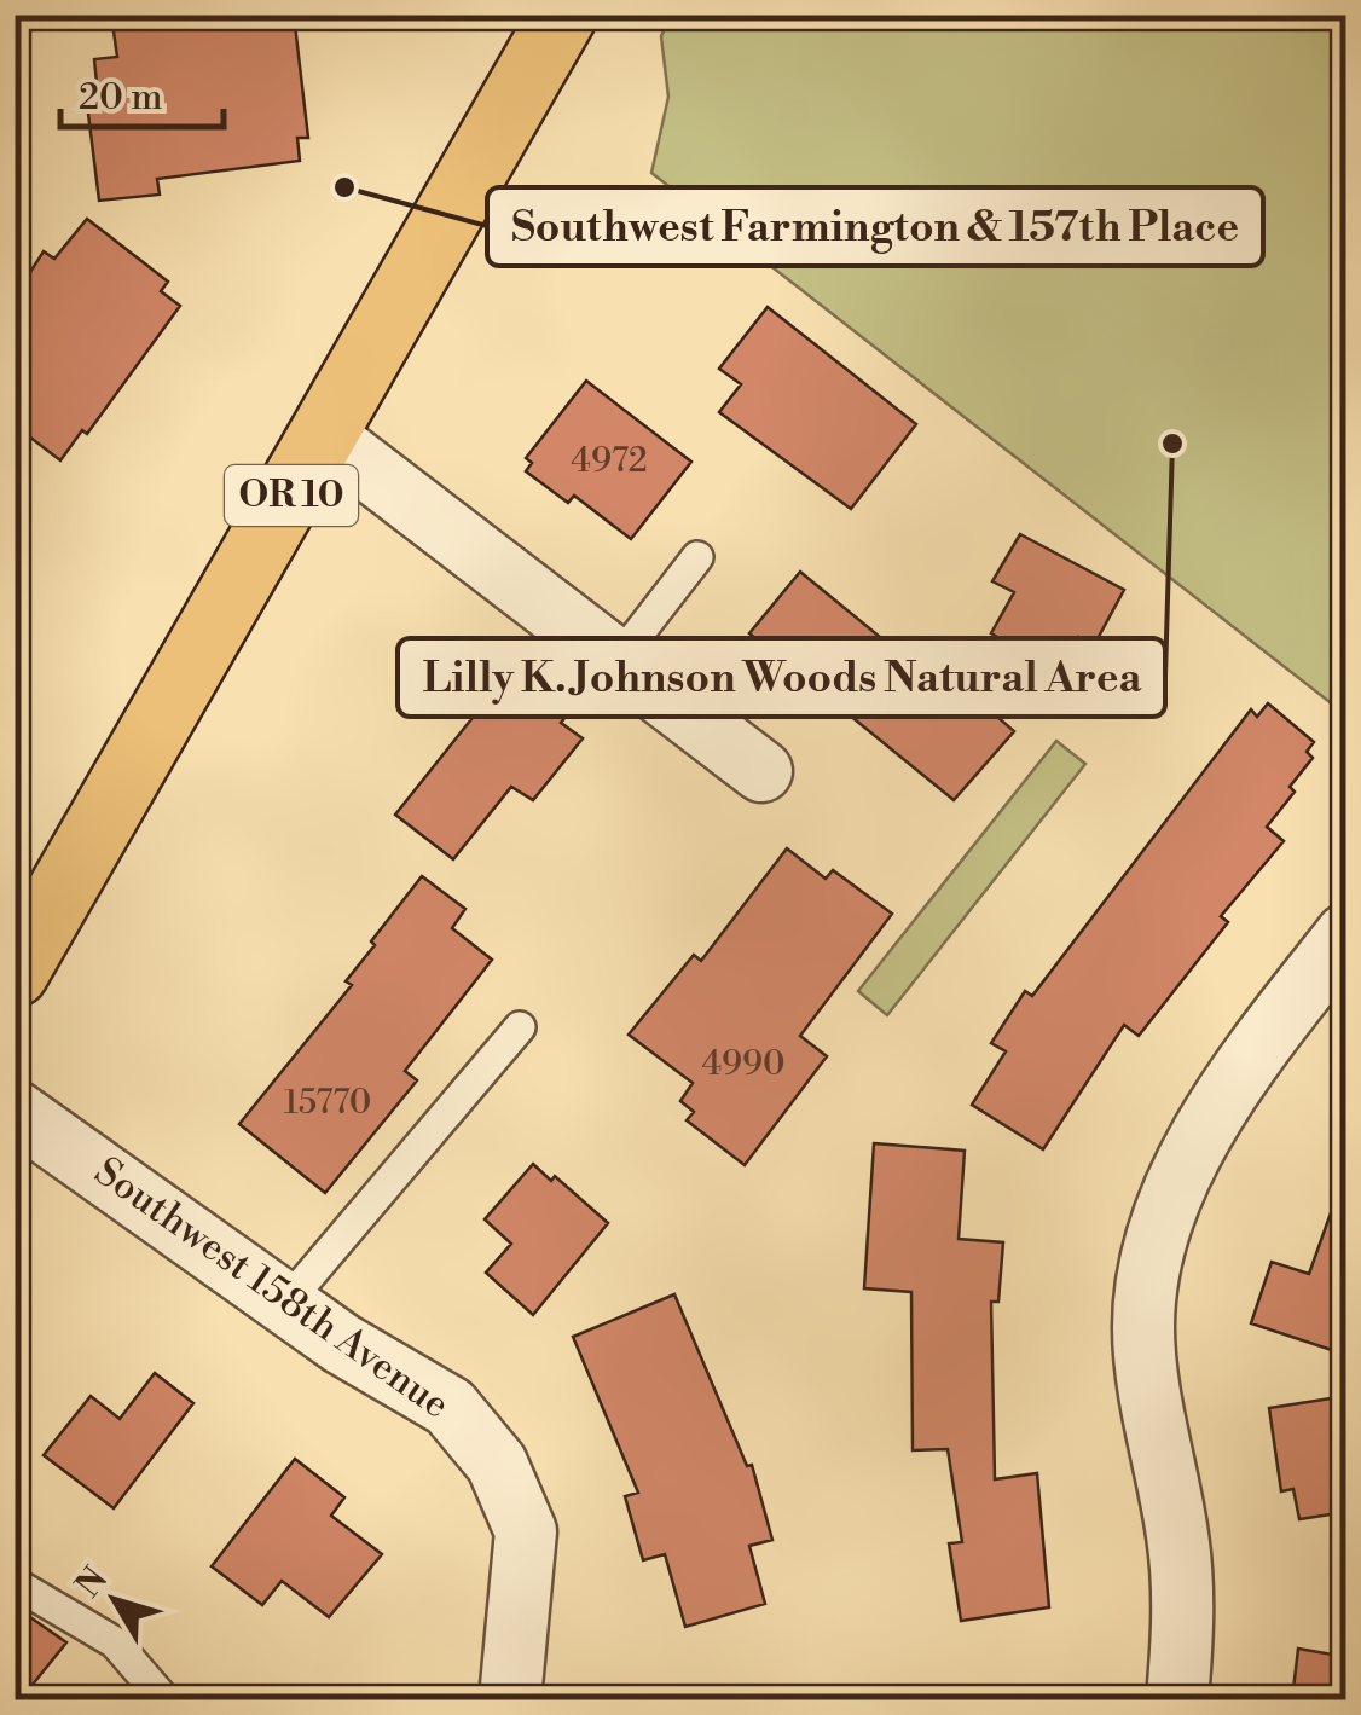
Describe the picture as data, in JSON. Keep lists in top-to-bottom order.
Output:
{
  "streets": {
    "main road": ["OR 10"],
    "street": ["Southwest 158th Avenue"]
  },
  "places": ["Southwest Farmington & 157th Place", "Lilly K. Johnson Woods Natural Area"],
  "house_numbers": ["4972", "4990", "15770"],
  "scale_bar": "20 m",
  "north": "top left"
}
